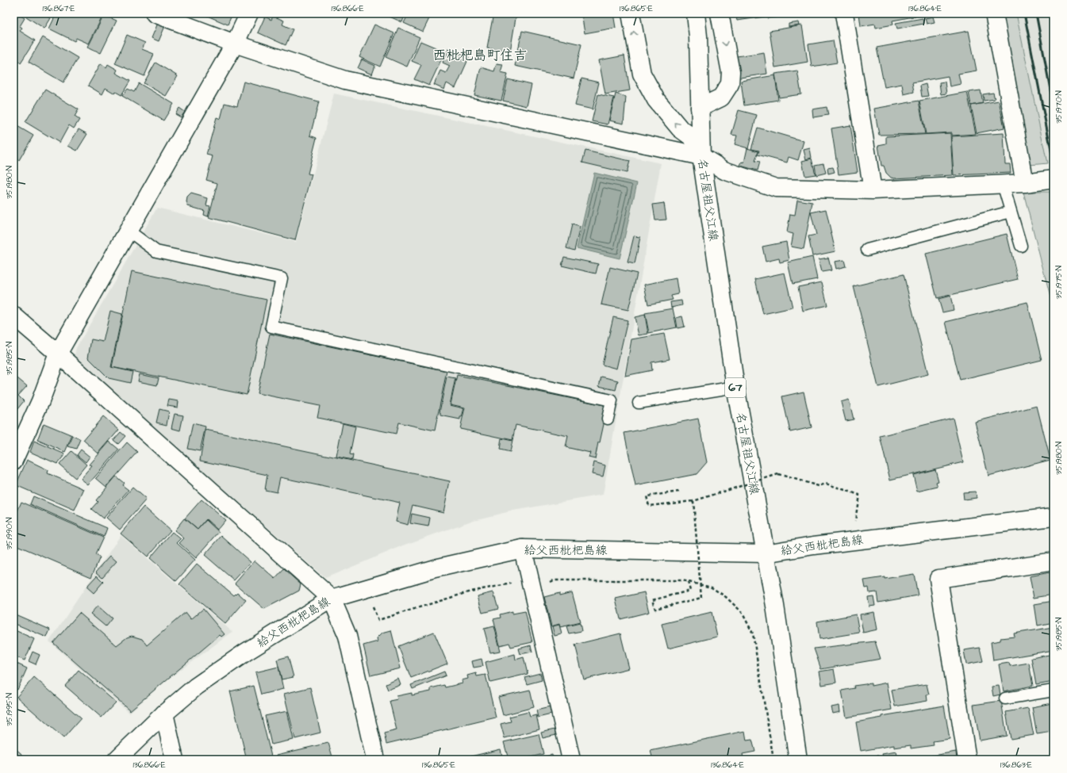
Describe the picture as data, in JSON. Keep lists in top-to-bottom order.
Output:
{
  "streets": {
    "street": ["名古屋祖父江線", "67", "給父西枇杷島線"]
  },
  "crossings": [
    ["名古屋祖父江線", "給父西枇杷島線"]
  ],
  "districts": ["西枇杷島町住吉"],
  "coordinates": [
    "136.867°E",
    "136.866°E",
    "136.865°E",
    "136.864°E",
    "35.1970°N",
    "35.1980°N",
    "35.1975°N",
    "35.1985°N",
    "35.1990°N",
    "35.1995°N",
    "136.863°E"
  ]
}
